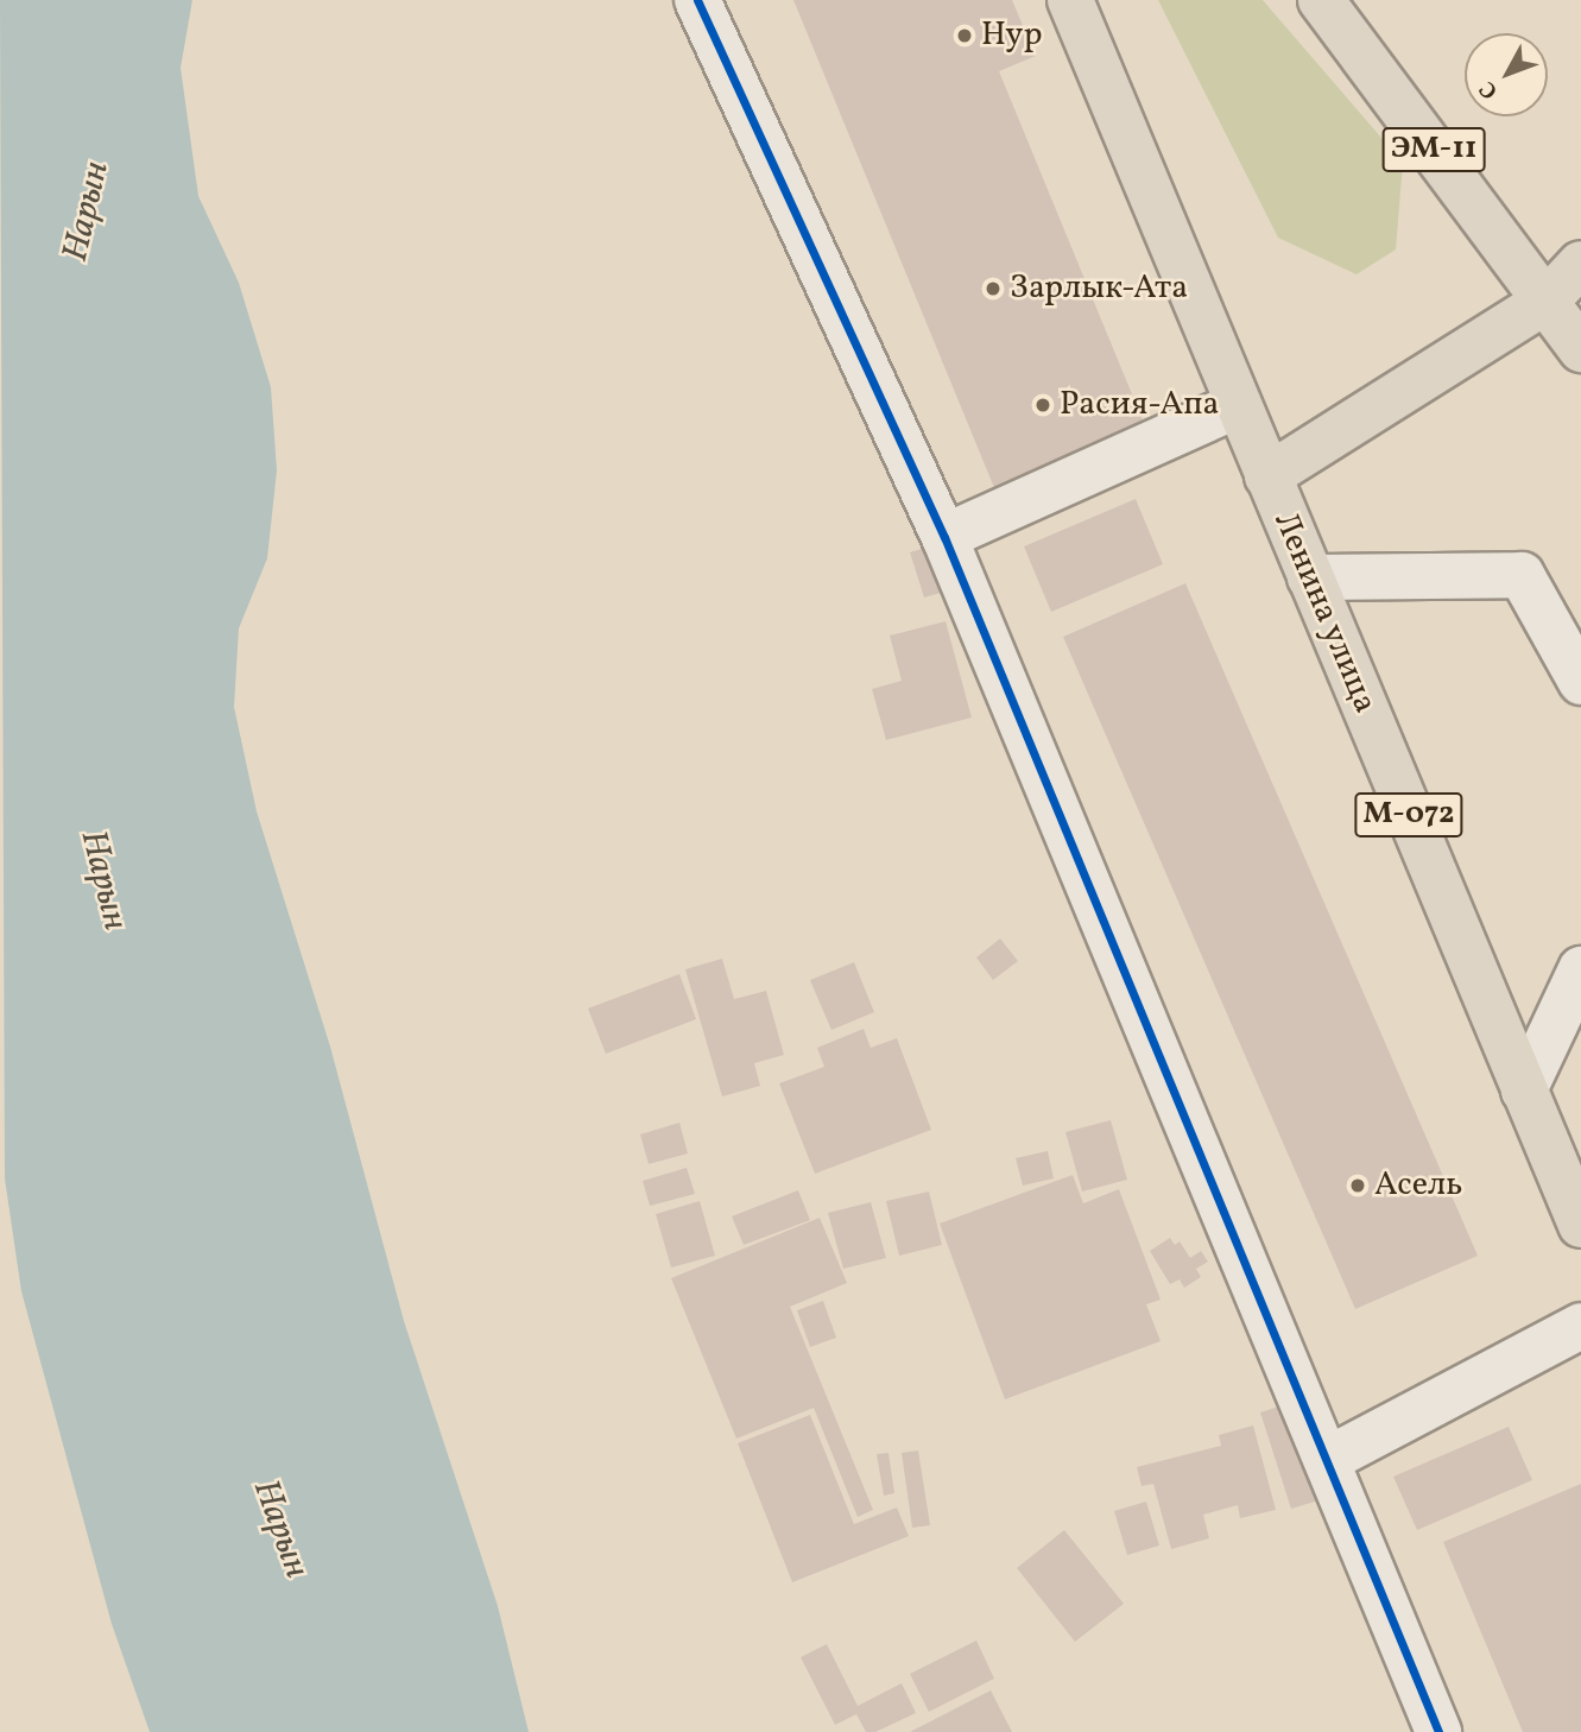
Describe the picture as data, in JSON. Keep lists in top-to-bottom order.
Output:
{
  "streets": {
    "main road": ["ЭМ-11", "Ленина улица", "М-072"]
  },
  "water": ["Нарын"],
  "places": [
    "Нур",
    "Зарлык-Ата",
    "Расия-Апа",
    "Асель"
  ],
  "north": "bottom left"
}
